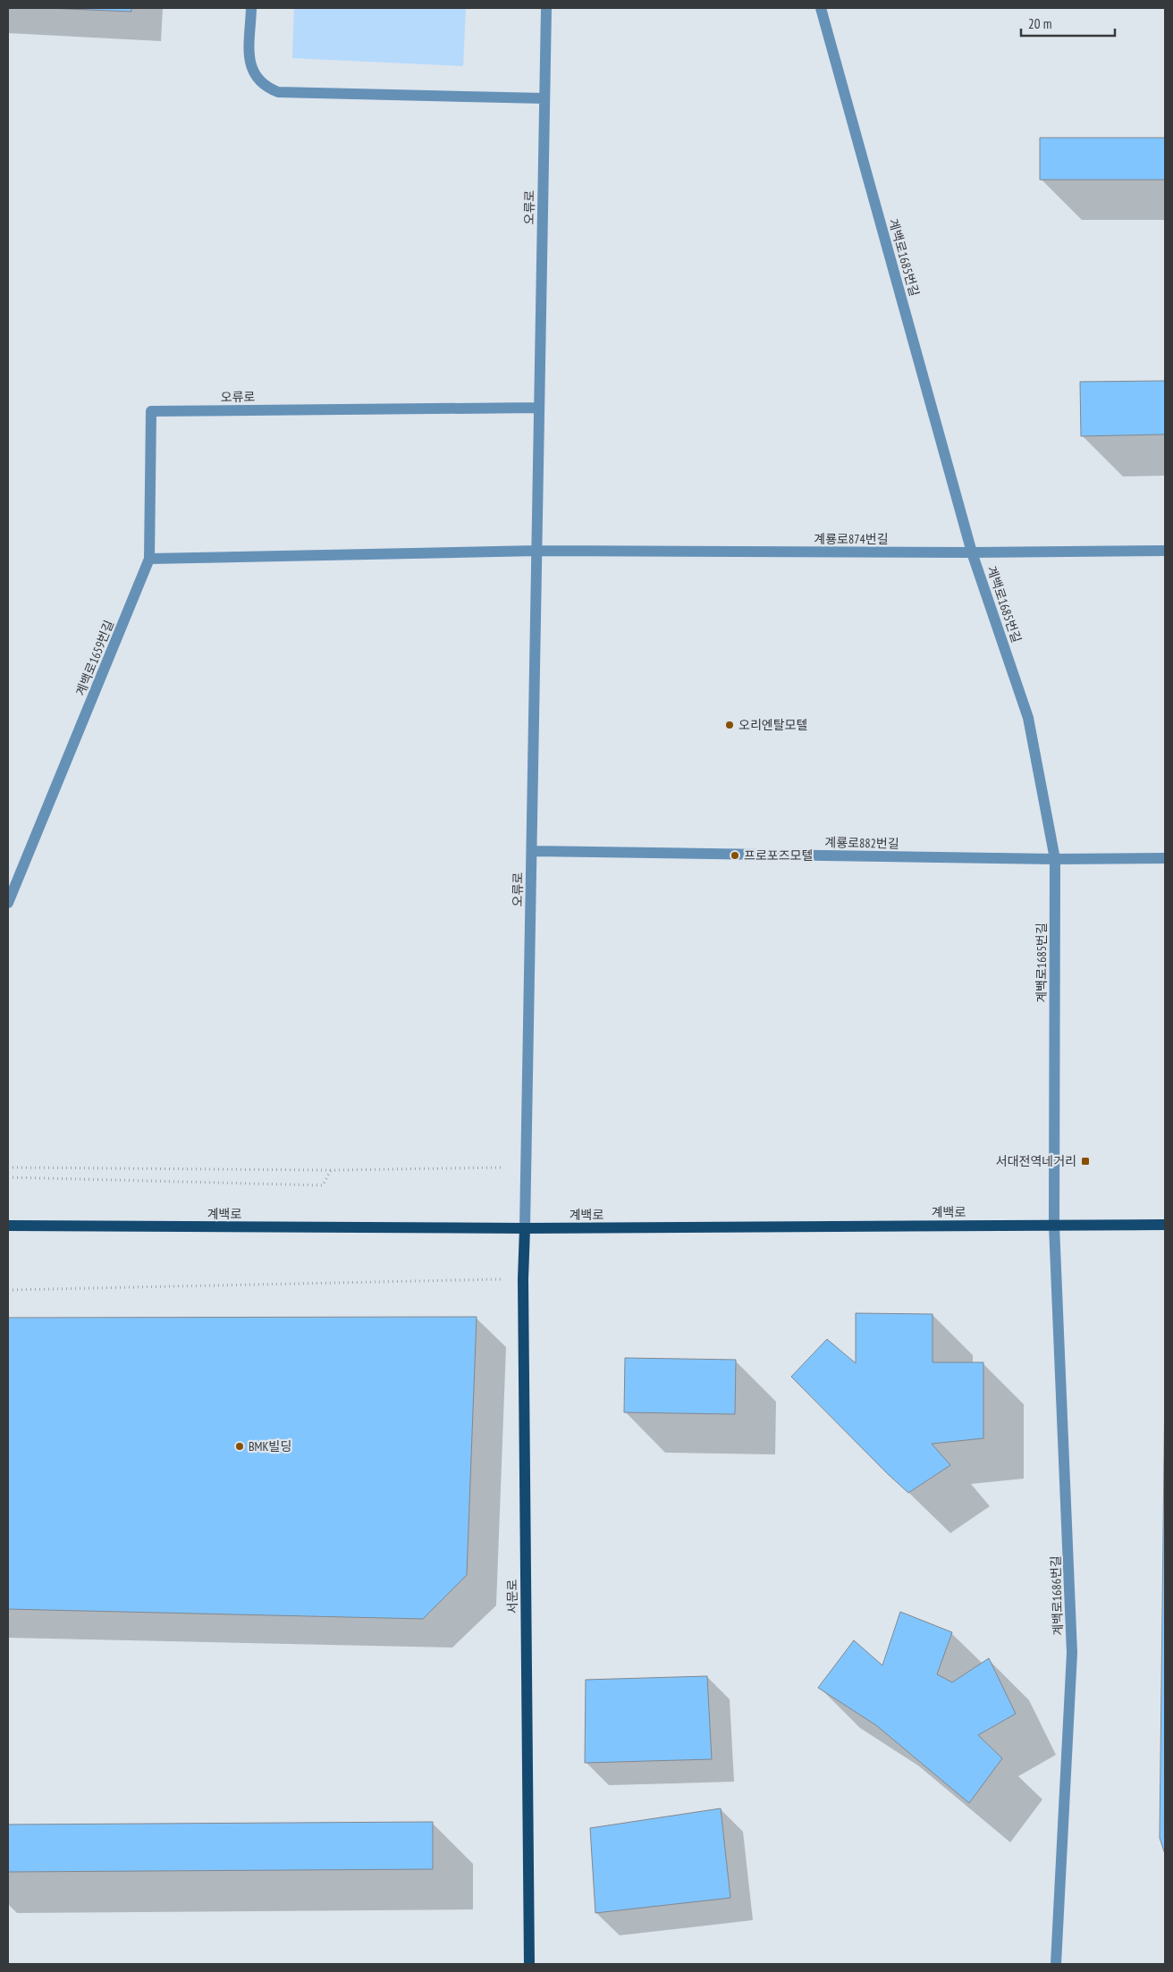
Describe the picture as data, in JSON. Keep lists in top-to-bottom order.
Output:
{
  "streets": {
    "main road": ["계백로", "서문로"],
    "street": [
      "오류로",
      "계백로1685번길",
      "계룡로874번길",
      "계백로1659번길",
      "계룡로882번길",
      "계백로1686번길"
    ]
  },
  "crossings": [
    ["오류로", "계룡로874번길"],
    ["오류로", "계백로1659번길"],
    ["오류로", "계룡로882번길"],
    ["오류로", "계백로"],
    ["오류로", "서문로"],
    ["계백로1685번길", "계룡로874번길"],
    ["계백로1685번길", "계룡로882번길"],
    ["계백로1685번길", "계백로"],
    ["계백로1685번길", "계백로1686번길"],
    ["계백로", "계백로1686번길"],
    ["계백로", "서문로"]
  ],
  "places": {
    "other": ["오리엔탈모텔", "프로포즈모텔", "BMK빌딩"],
    "transit": ["서대전역네거리"]
  },
  "scale_bar": "20 m"
}
